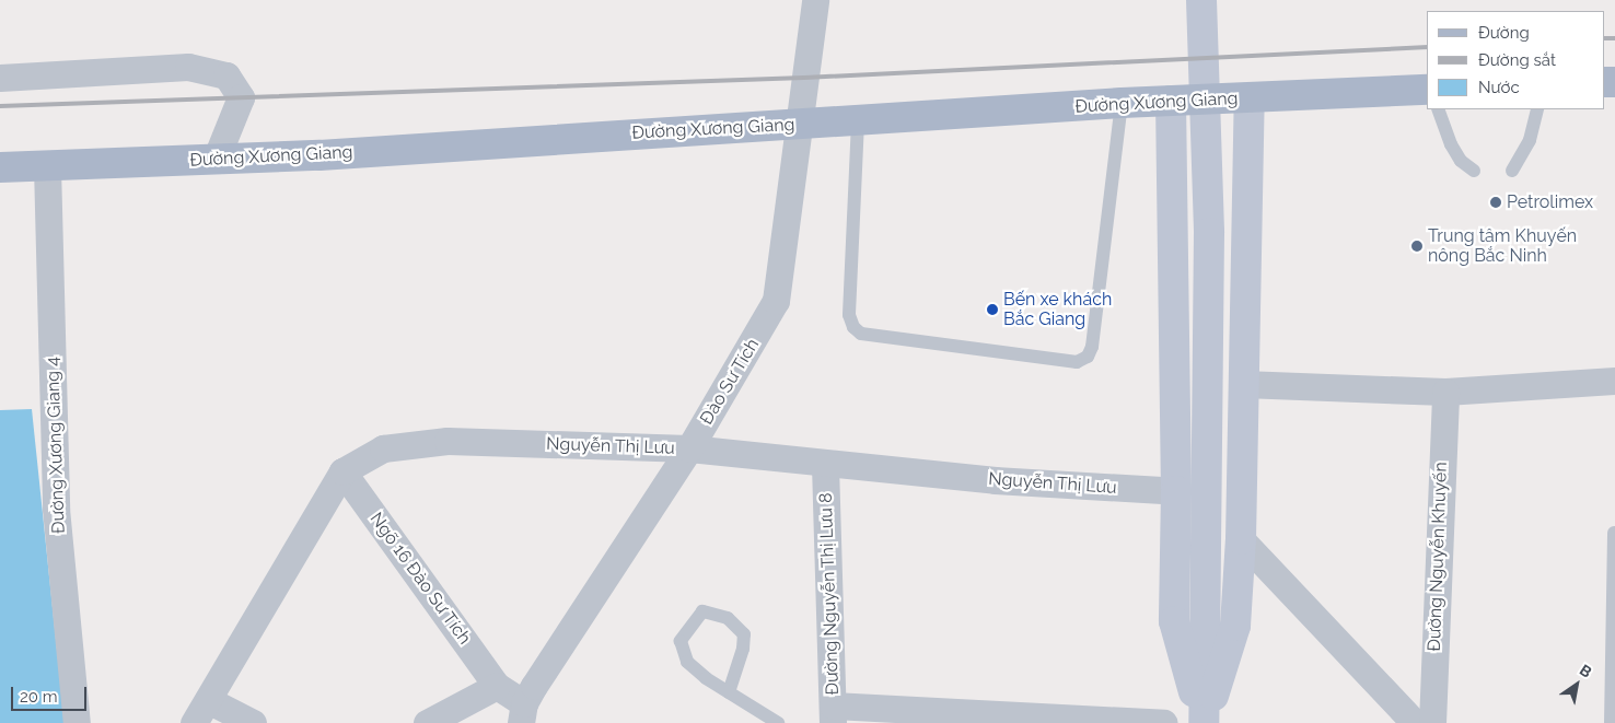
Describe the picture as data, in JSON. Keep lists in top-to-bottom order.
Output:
{
  "streets": {
    "main road": ["Đường Xương Giang"],
    "street": [
      "Đào Sư Tích",
      "Đường Xương Giang 4",
      "Nguyễn Thị Lưu",
      "Đường Nguyễn Khuyến",
      "Ngõ 16 Đào Sư Tích",
      "Đường Nguyễn Thị Lưu 8"
    ]
  },
  "crossings": [
    ["Đường Xương Giang", "Đào Sư Tích"],
    ["Đường Xương Giang", "Đường Xương Giang 4"],
    ["Đào Sư Tích", "Nguyễn Thị Lưu"],
    ["Nguyễn Thị Lưu", "Ngõ 16 Đào Sư Tích"],
    ["Nguyễn Thị Lưu", "Đường Nguyễn Thị Lưu 8"]
  ],
  "places": ["Petrolimex", "Trung tâm Khuyến nông Bắc Ninh", "Bến xe khách Bắc Giang"],
  "legend": ["Đường", "Đường sắt", "Nước"],
  "scale_bar": "20 m",
  "north": "top right"
}
